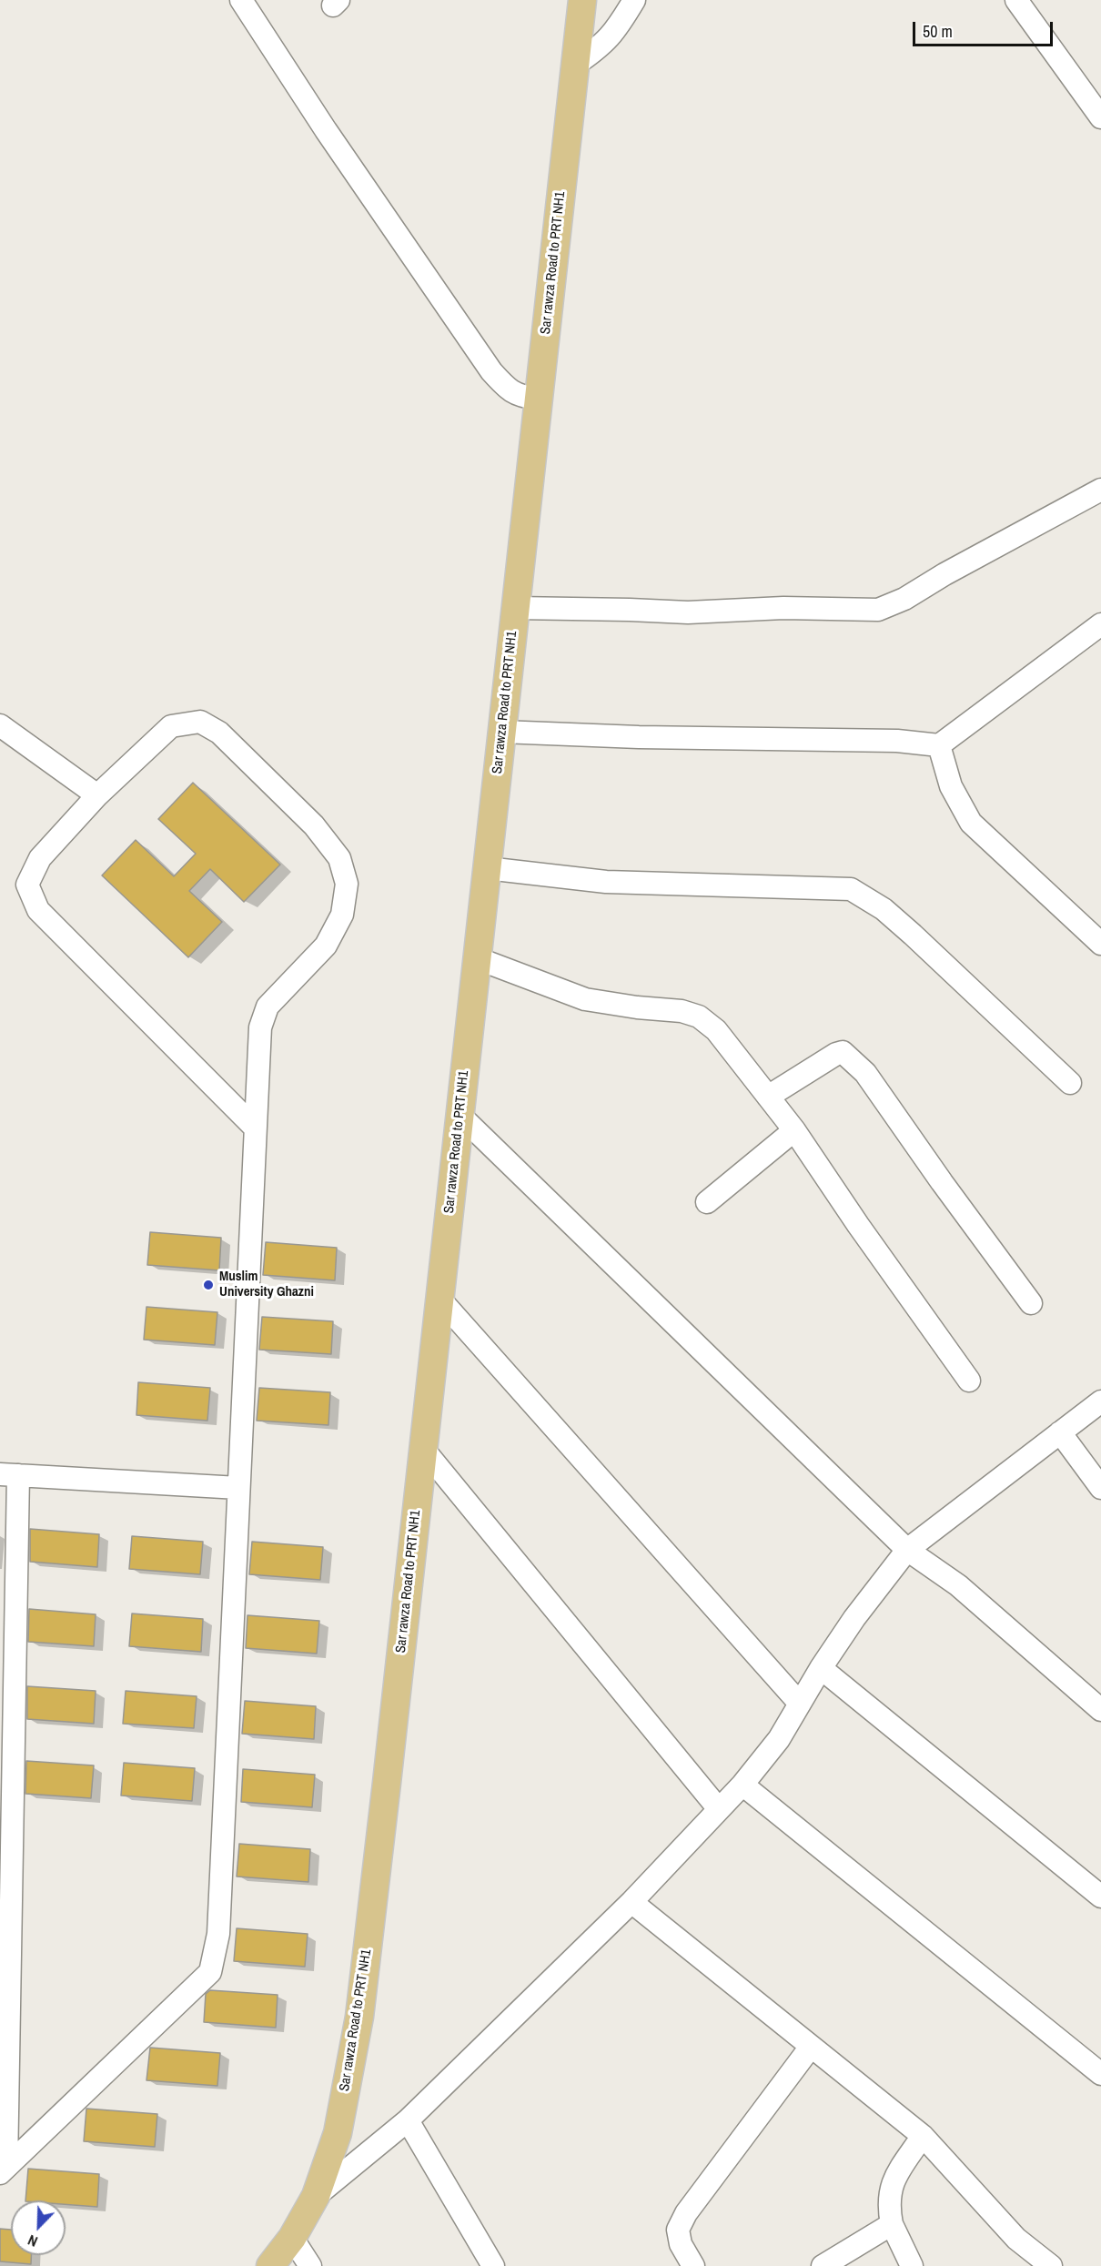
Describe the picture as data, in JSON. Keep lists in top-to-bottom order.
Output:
{
  "streets": {
    "main road": ["Sar rawza Road to PRT NH1"]
  },
  "places": ["Muslim University Ghazni"],
  "scale_bar": "50 m",
  "north": "bottom left"
}
